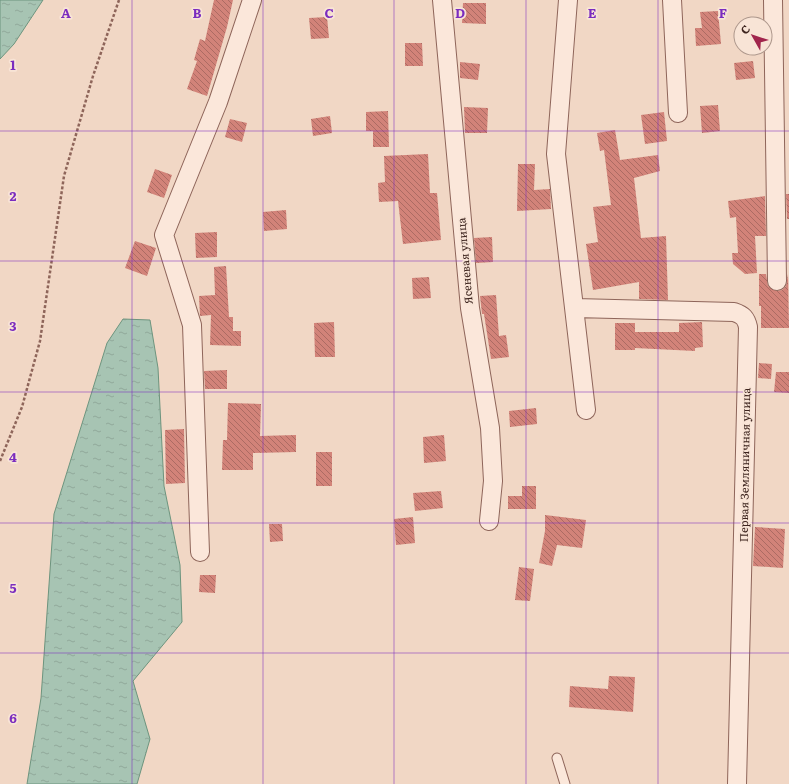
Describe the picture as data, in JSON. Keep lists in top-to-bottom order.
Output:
{
  "streets": {
    "street": ["Ясеневая улица", "Первая Земляничная улица"]
  },
  "north": "top left",
  "grid": {
    "columns": [
      "A",
      "B",
      "C",
      "D",
      "E",
      "F"
    ],
    "rows": [
      "1",
      "2",
      "3",
      "4",
      "5",
      "6"
    ]
  }
}
